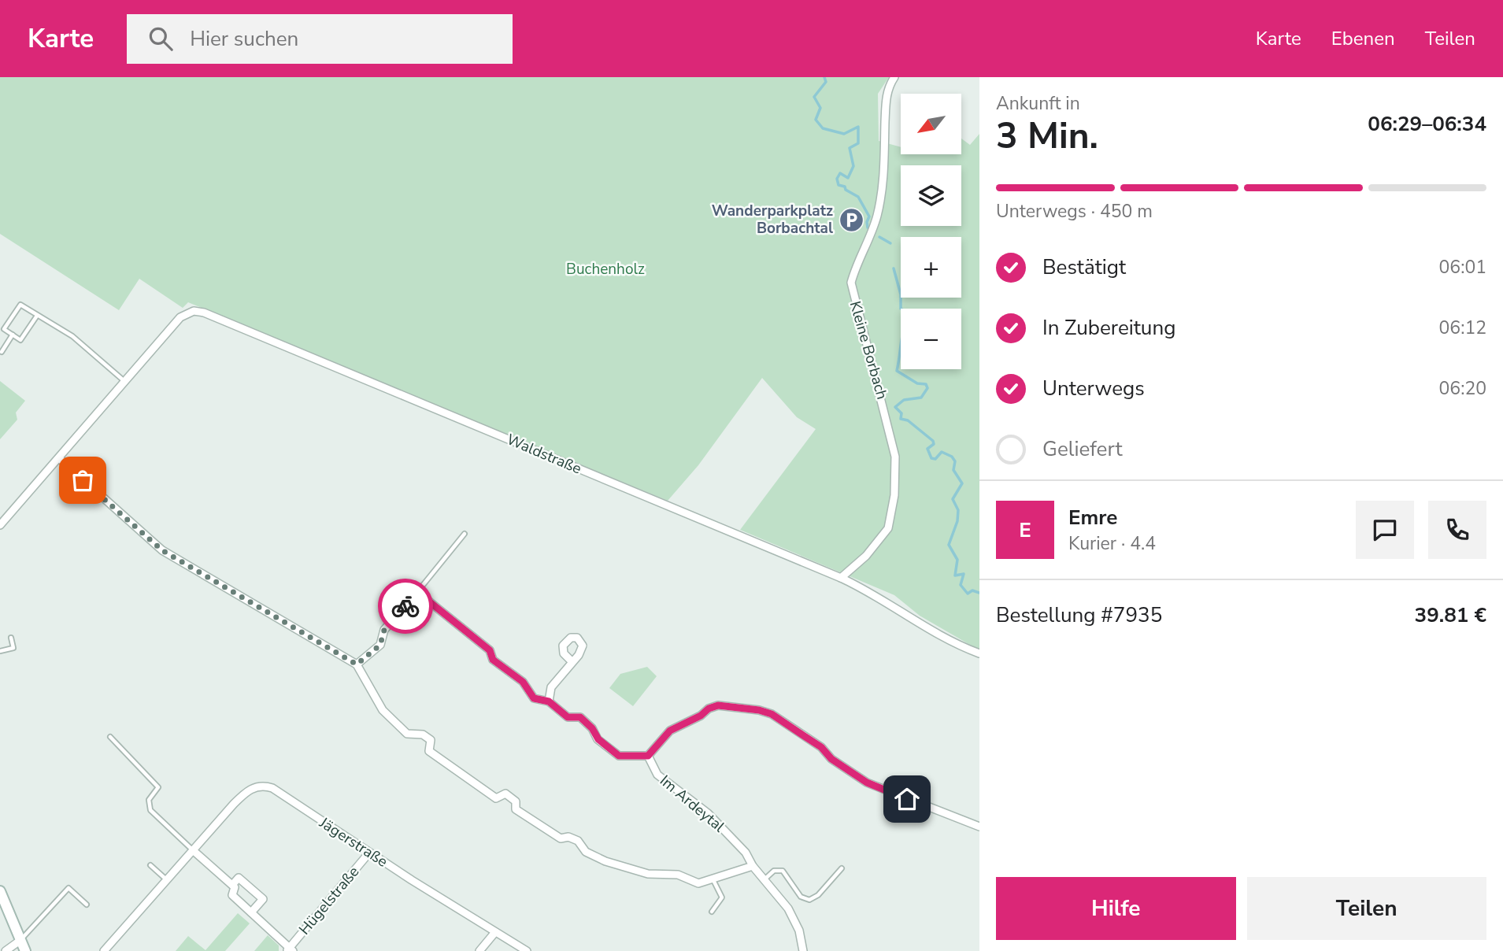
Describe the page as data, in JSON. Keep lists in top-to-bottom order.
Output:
{
  "streets": {
    "street": [
      "Kleine Borbach",
      "Waldstraße",
      "Im Ardeytal",
      "Jägerstraße",
      "Hügelstraße"
    ]
  },
  "crossings": [
    ["Kleine Borbach", "Waldstraße"],
    ["Jägerstraße", "Hügelstraße"]
  ],
  "parks": ["Buchenholz"],
  "places": {
    "parking": ["Wanderparkplatz Borbachtal"]
  },
  "north": "bottom left",
  "page": {
    "header": "Karte",
    "search": "Hier suchen",
    "nav": ["Karte", "Ebenen", "Teilen"],
    "heading": ["3 Min.", "Ankunft in", "06:29–06:34"],
    "panel": [
      "Emre",
      "Kurier · 4.4",
      "Bestellung #7935",
      "39.81 €"
    ],
    "map_buttons": ["+", "−"],
    "bar": "Unterwegs · 450 m",
    "list": [
      ["Bestätigt", "06:01"],
      ["In Zubereitung", "06:12"],
      ["Unterwegs", "06:20"],
      "Geliefert"
    ],
    "round": "E",
    "buttons": ["Hilfe", "Teilen"]
  }
}
